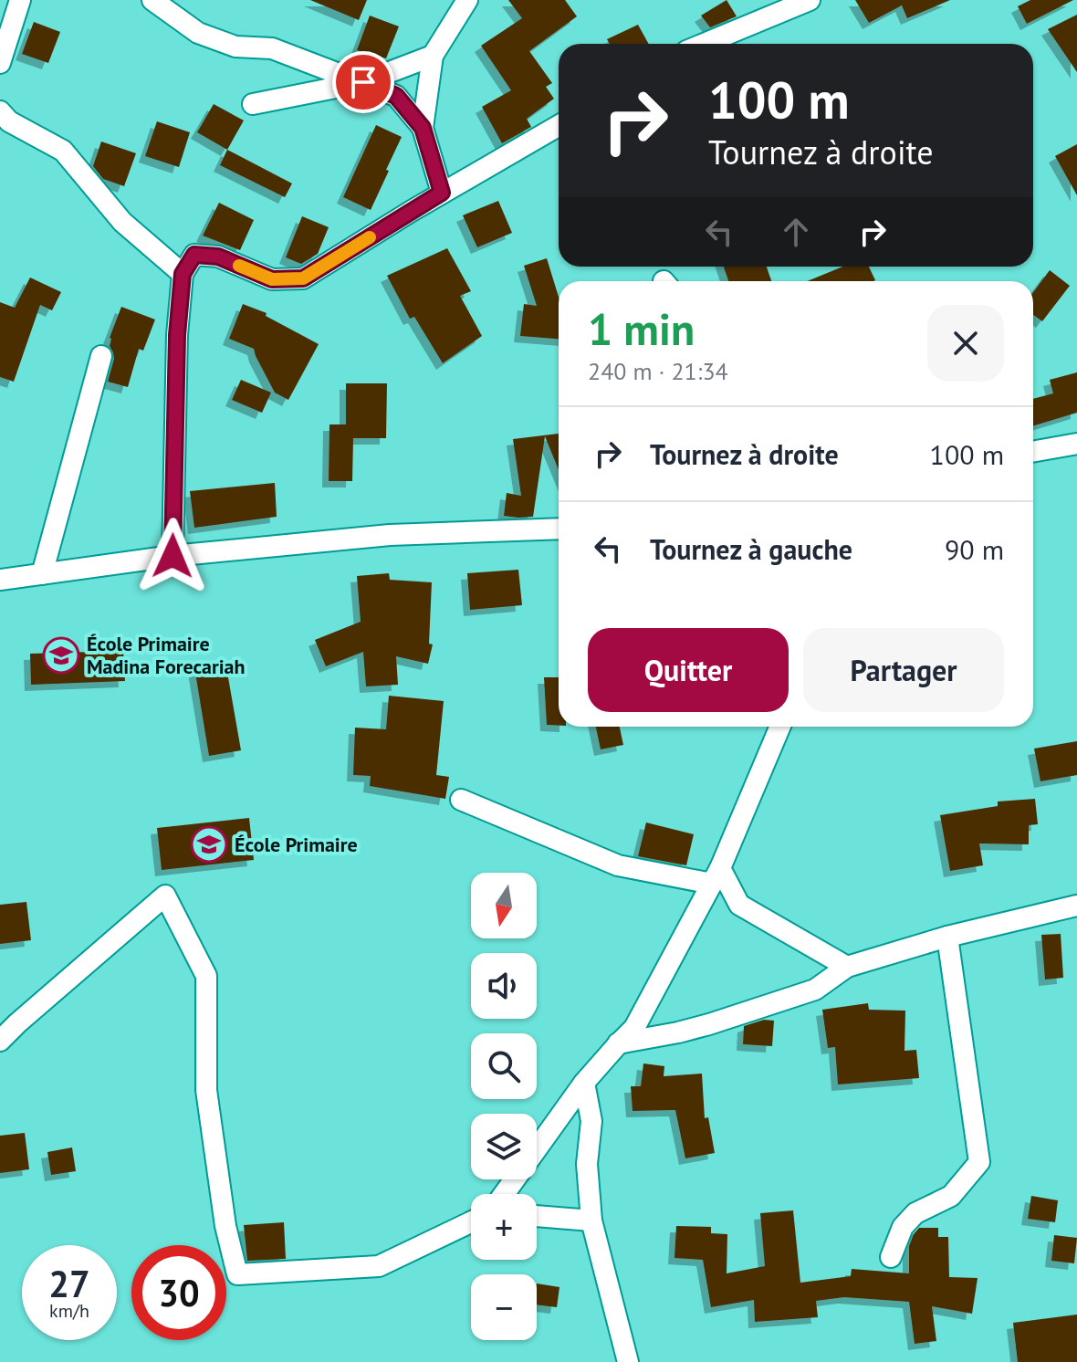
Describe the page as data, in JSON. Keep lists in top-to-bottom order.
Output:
{
  "places": {
    "school or university": ["École Primaire Madina Forecariah", "École Primaire"]
  },
  "north": "bottom",
  "page": {
    "turn": ["100 m", "Tournez à droite"],
    "heading": ["1 min", "240 m · 21:34"],
    "list": [
      {
        "name": "Tournez à droite",
        "value": "100 m"
      },
      {
        "name": "Tournez à gauche",
        "value": "90 m"
      }
    ],
    "buttons": ["Quitter", "Partager"],
    "map_buttons": ["+", "−"],
    "speed": "27 km/h",
    "limit": "30"
  }
}
